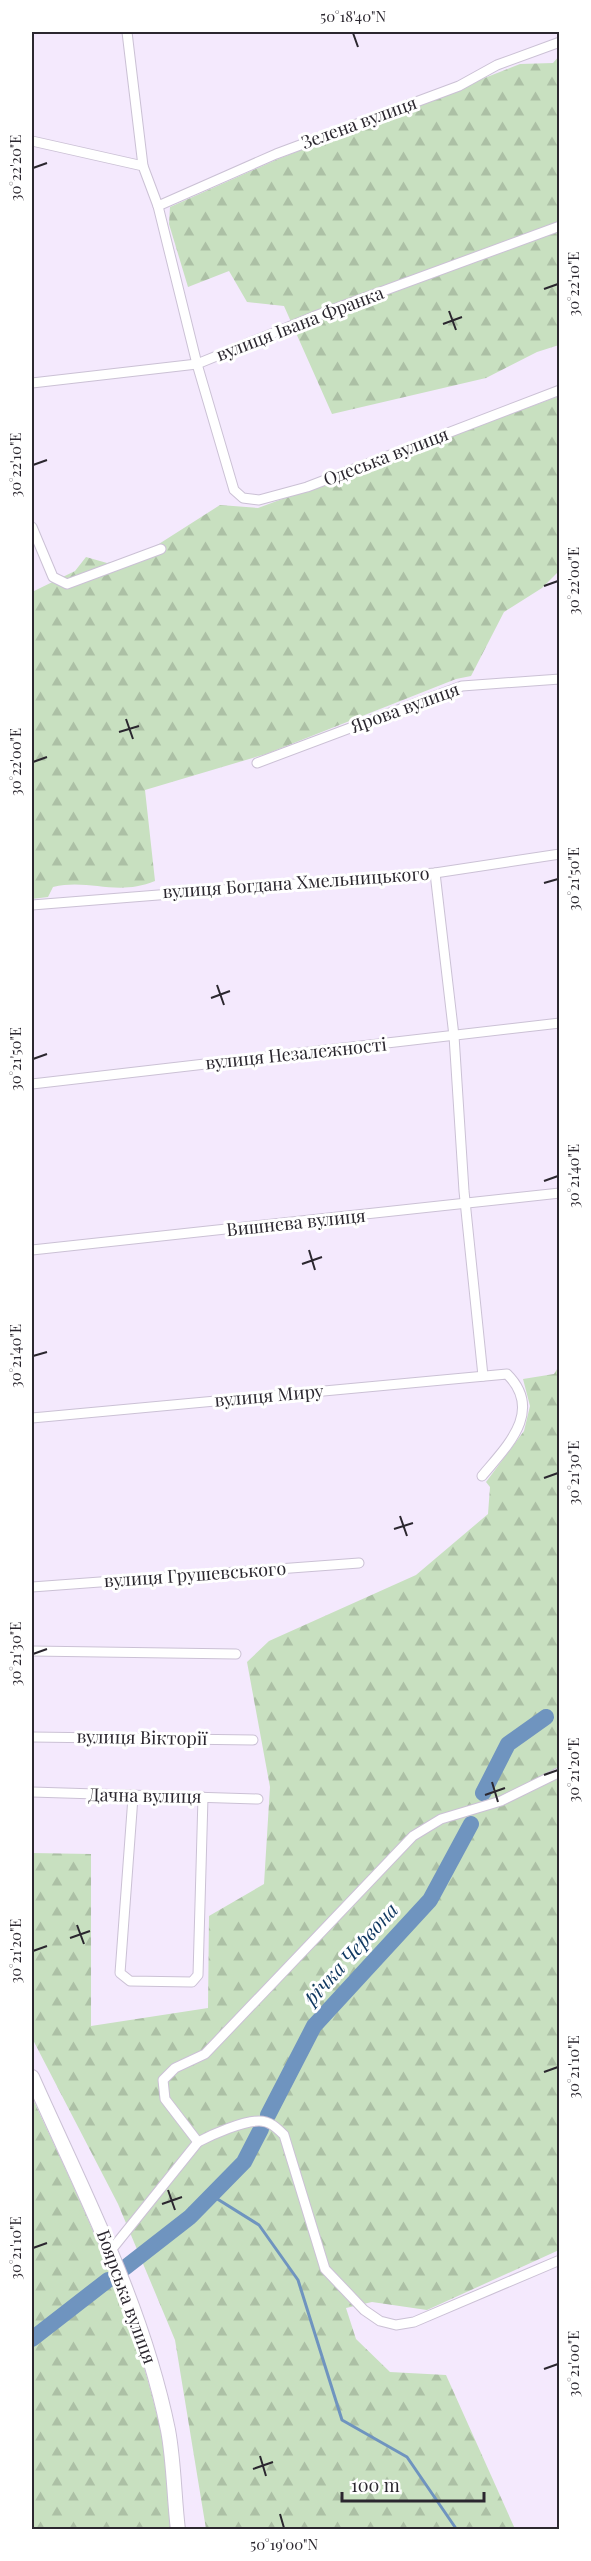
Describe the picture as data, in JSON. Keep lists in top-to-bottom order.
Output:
{
  "streets": {
    "street": [
      "Зелена вулиця",
      "вулиця Івана Франка",
      "Одеська вулиця",
      "Ярова вулиця",
      "вулиця Богдана Хмельницького",
      "вулиця Незалежності",
      "Вишнева вулиця",
      "вулиця Миру",
      "вулиця Грушевського",
      "вулиця Вікторії",
      "Дачна вулиця",
      "Боярська вулиця"
    ]
  },
  "crossings": [
    ["вулиця Івана Франка", "Одеська вулиця"]
  ],
  "water": ["річка Червона"],
  "scale_bar": "100 m",
  "coordinates": [
    "50°18'40\"N",
    "30°22'20\"E",
    "30°22'10\"E",
    "30°22'00\"E",
    "30°21'50\"E",
    "30°21'40\"E",
    "30°21'30\"E",
    "30°21'20\"E",
    "30°21'10\"E",
    "30°21'00\"E",
    "50°19'00\"N"
  ]
}
